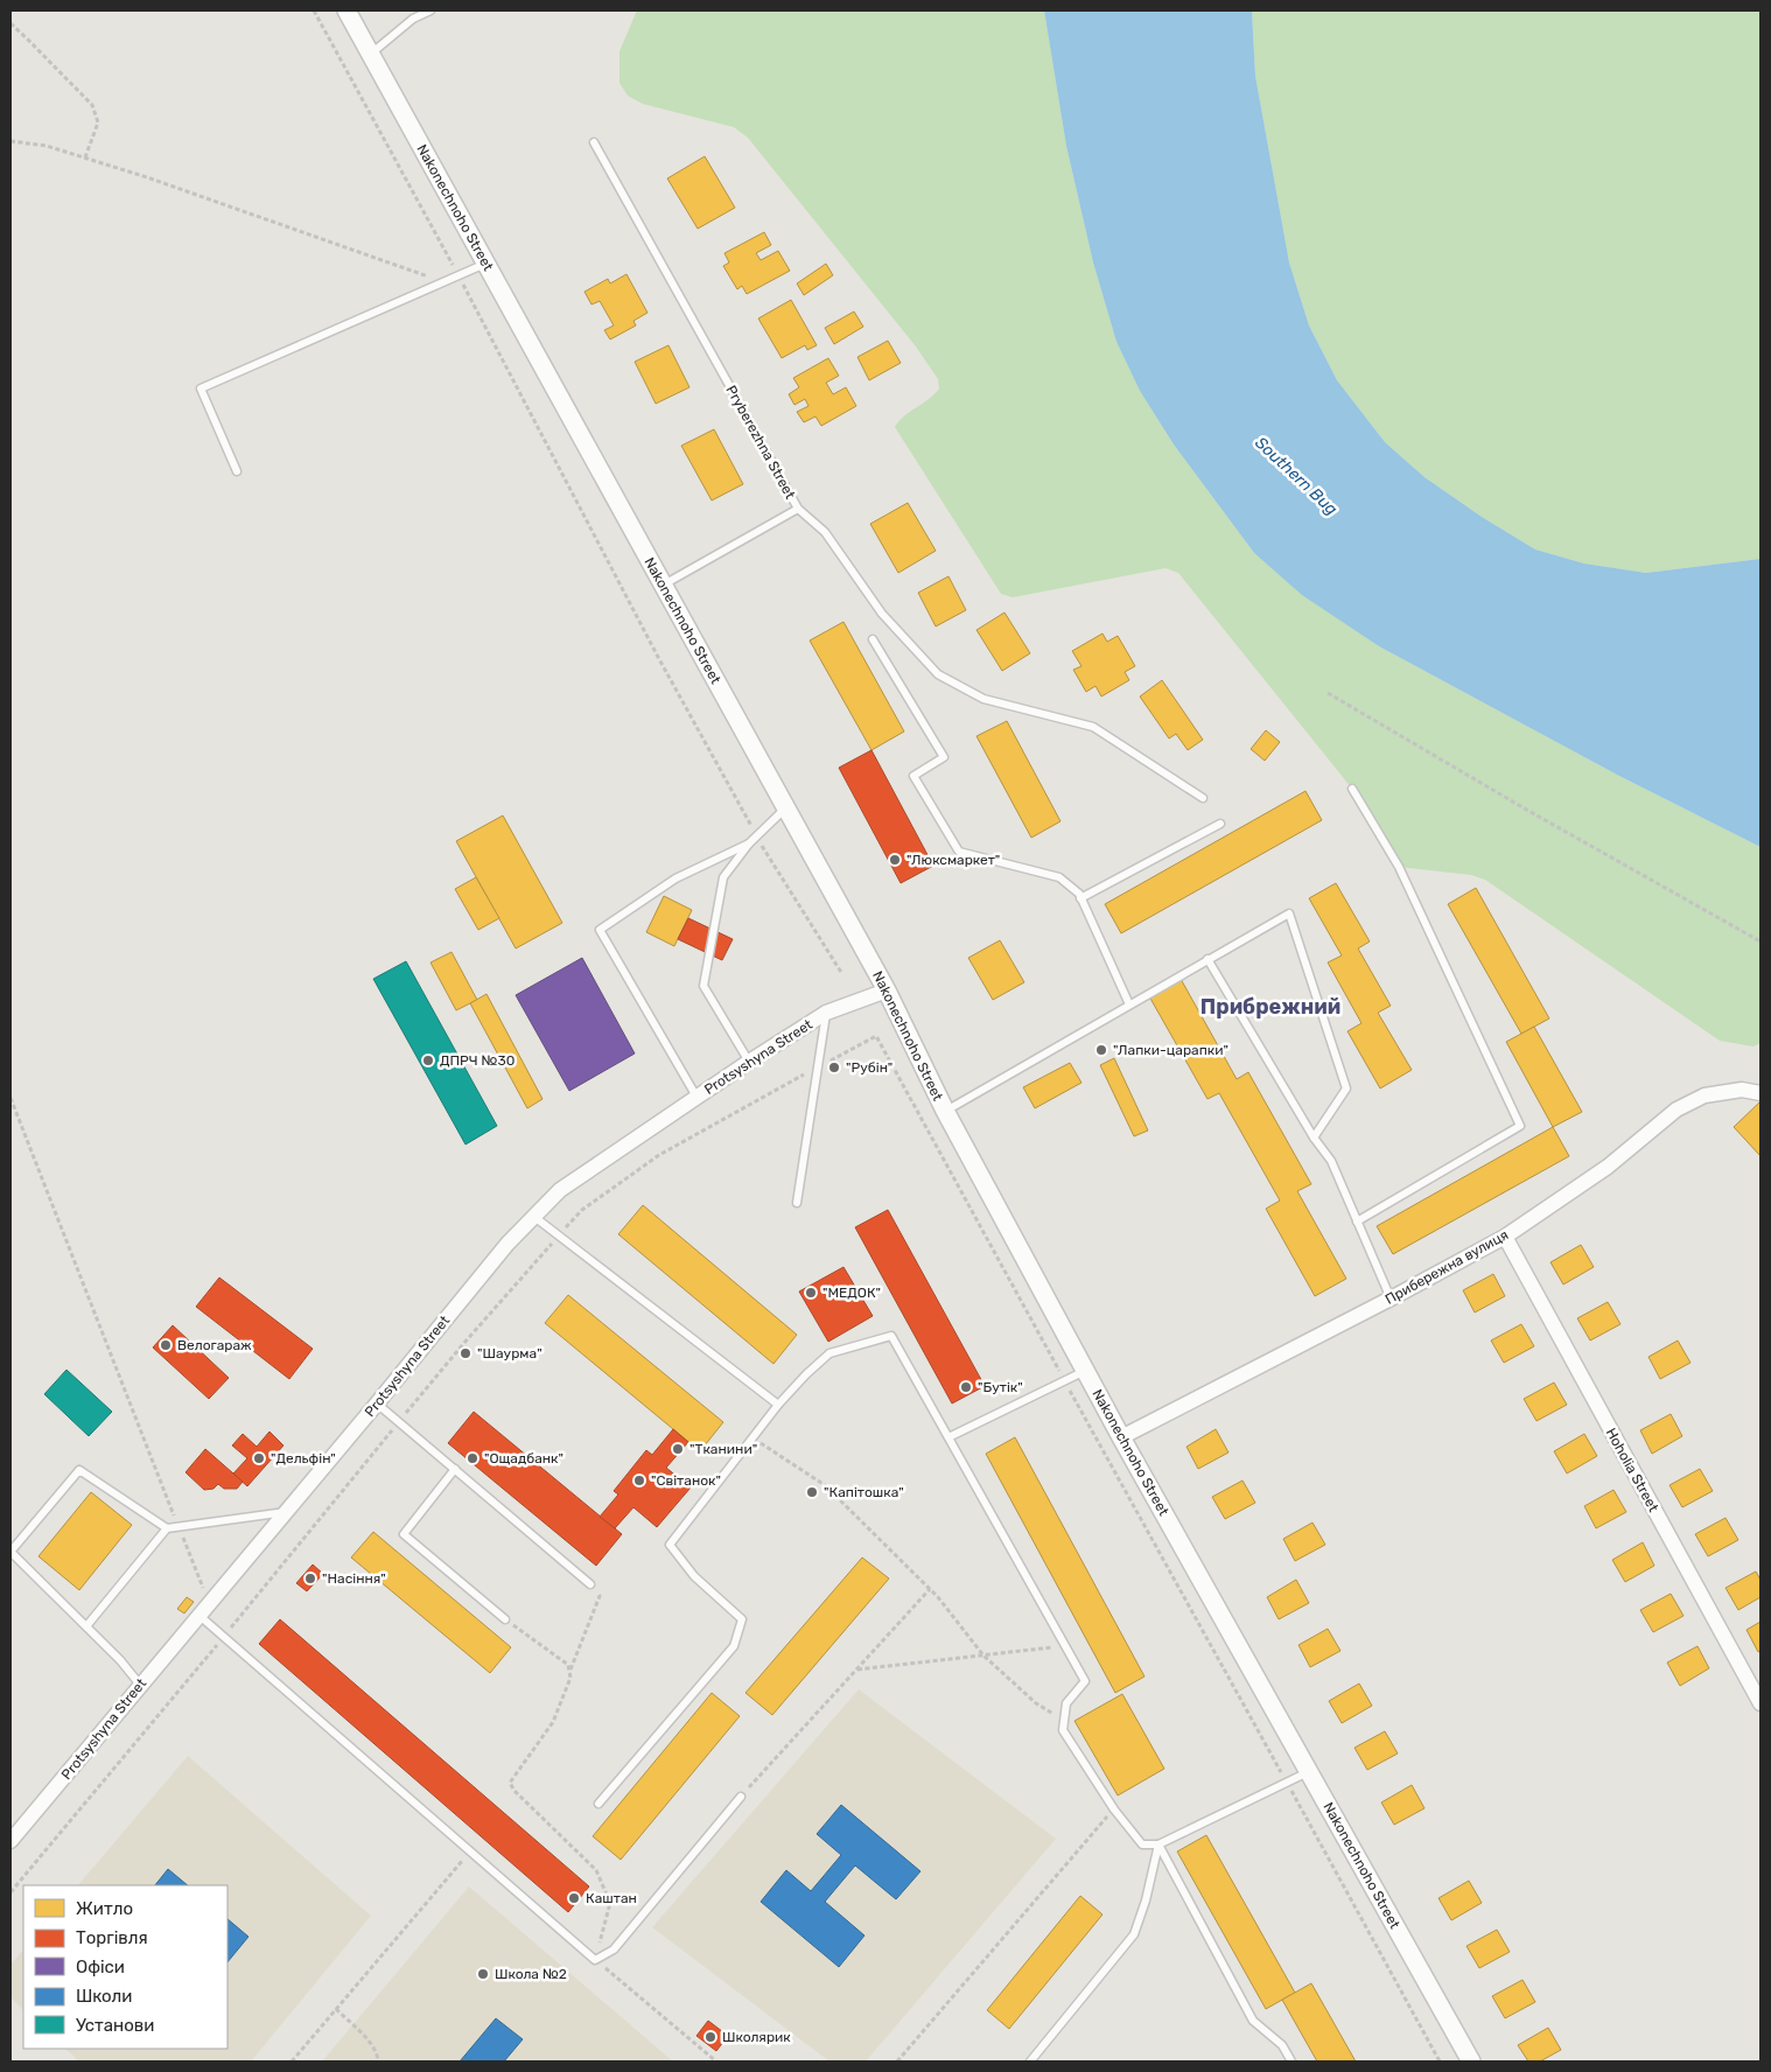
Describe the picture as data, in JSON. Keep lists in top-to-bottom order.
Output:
{
  "streets": {
    "street": [
      "Nakonechnoho Street",
      "Protsyshyna Street",
      "Прибережна вулиця",
      "Hoholia Street"
    ],
    "lane": ["Pryberezhna Street"]
  },
  "crossings": [
    ["Nakonechnoho Street", "Protsyshyna Street"],
    ["Nakonechnoho Street", "Прибережна вулиця"],
    ["Прибережна вулиця", "Hoholia Street"]
  ],
  "districts": ["Прибрежний"],
  "water": ["Southern Bug"],
  "places": [
    "\"Люксмаркет\"",
    "\"Лапки-царапки\"",
    "ДПРЧ №30",
    "\"Рубін\"",
    "\"МЕДОК\"",
    "Велогараж",
    "\"Шаурма\"",
    "\"Бутік\"",
    "\"Тканини\"",
    "\"Дельфін\"",
    "\"Ощадбанк\"",
    "\"Світанок\"",
    "\"Капітошка\"",
    "\"Насіння\"",
    "Каштан",
    "Школа №2",
    "Школярик"
  ],
  "legend": [
    "Житло",
    "Торгівля",
    "Офіси",
    "Школи",
    "Установи"
  ]
}
